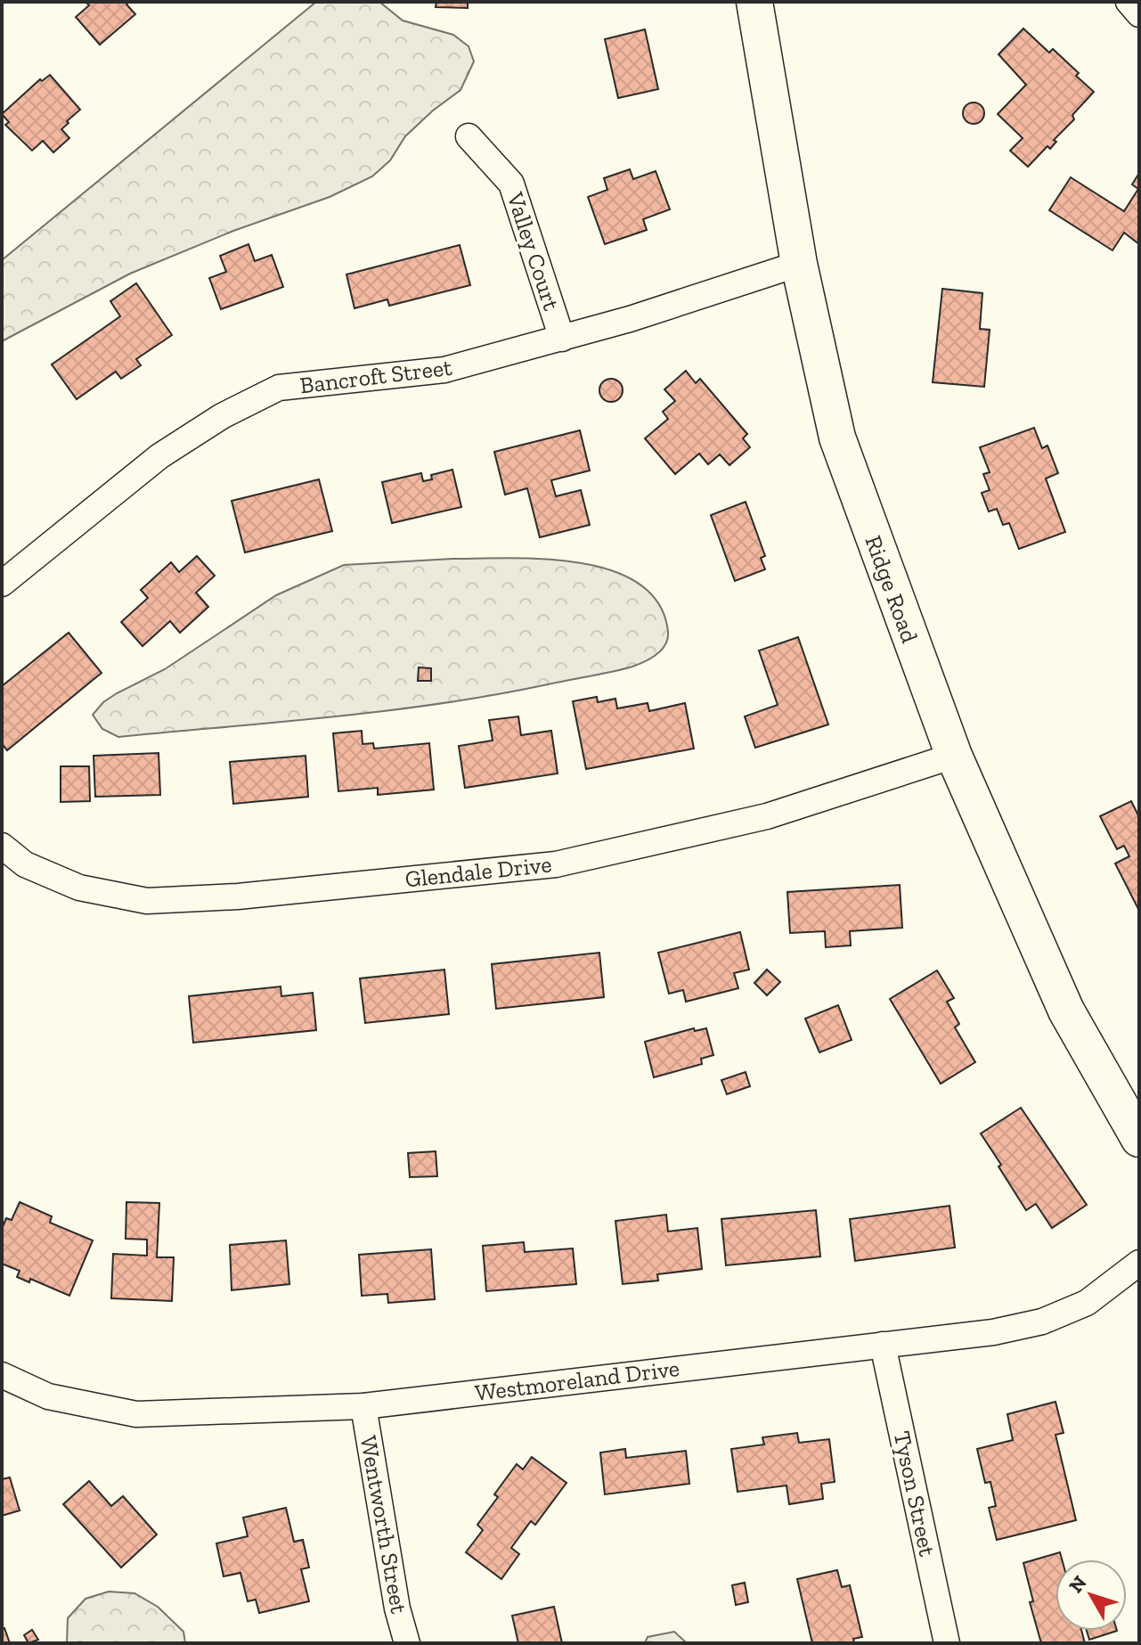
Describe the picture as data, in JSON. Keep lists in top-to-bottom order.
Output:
{
  "streets": {
    "street": [
      "Valley Court",
      "Bancroft Street",
      "Ridge Road",
      "Glendale Drive",
      "Westmoreland Drive",
      "Tyson Street",
      "Wentworth Street"
    ]
  },
  "crossings": [
    ["Valley Court", "Bancroft Street"],
    ["Bancroft Street", "Ridge Road"],
    ["Ridge Road", "Glendale Drive"],
    ["Westmoreland Drive", "Tyson Street"],
    ["Westmoreland Drive", "Wentworth Street"]
  ],
  "north": "top left"
}
